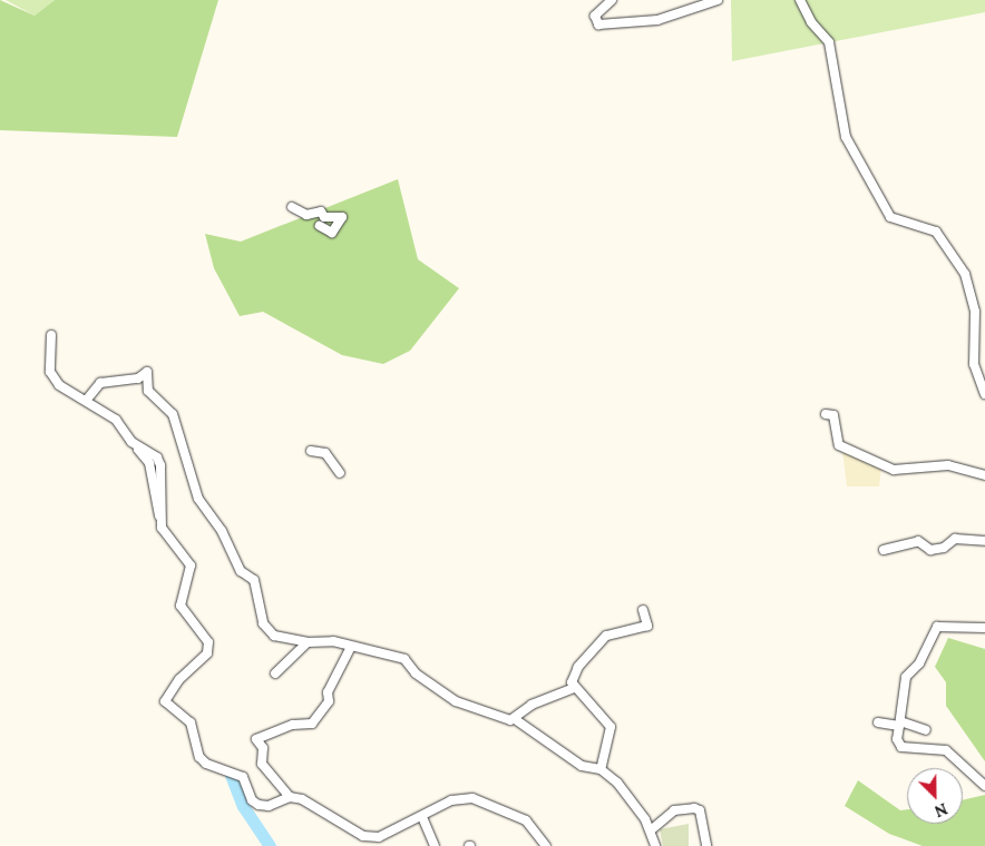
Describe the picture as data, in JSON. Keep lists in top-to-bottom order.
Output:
{
  "north": "bottom right"
}
